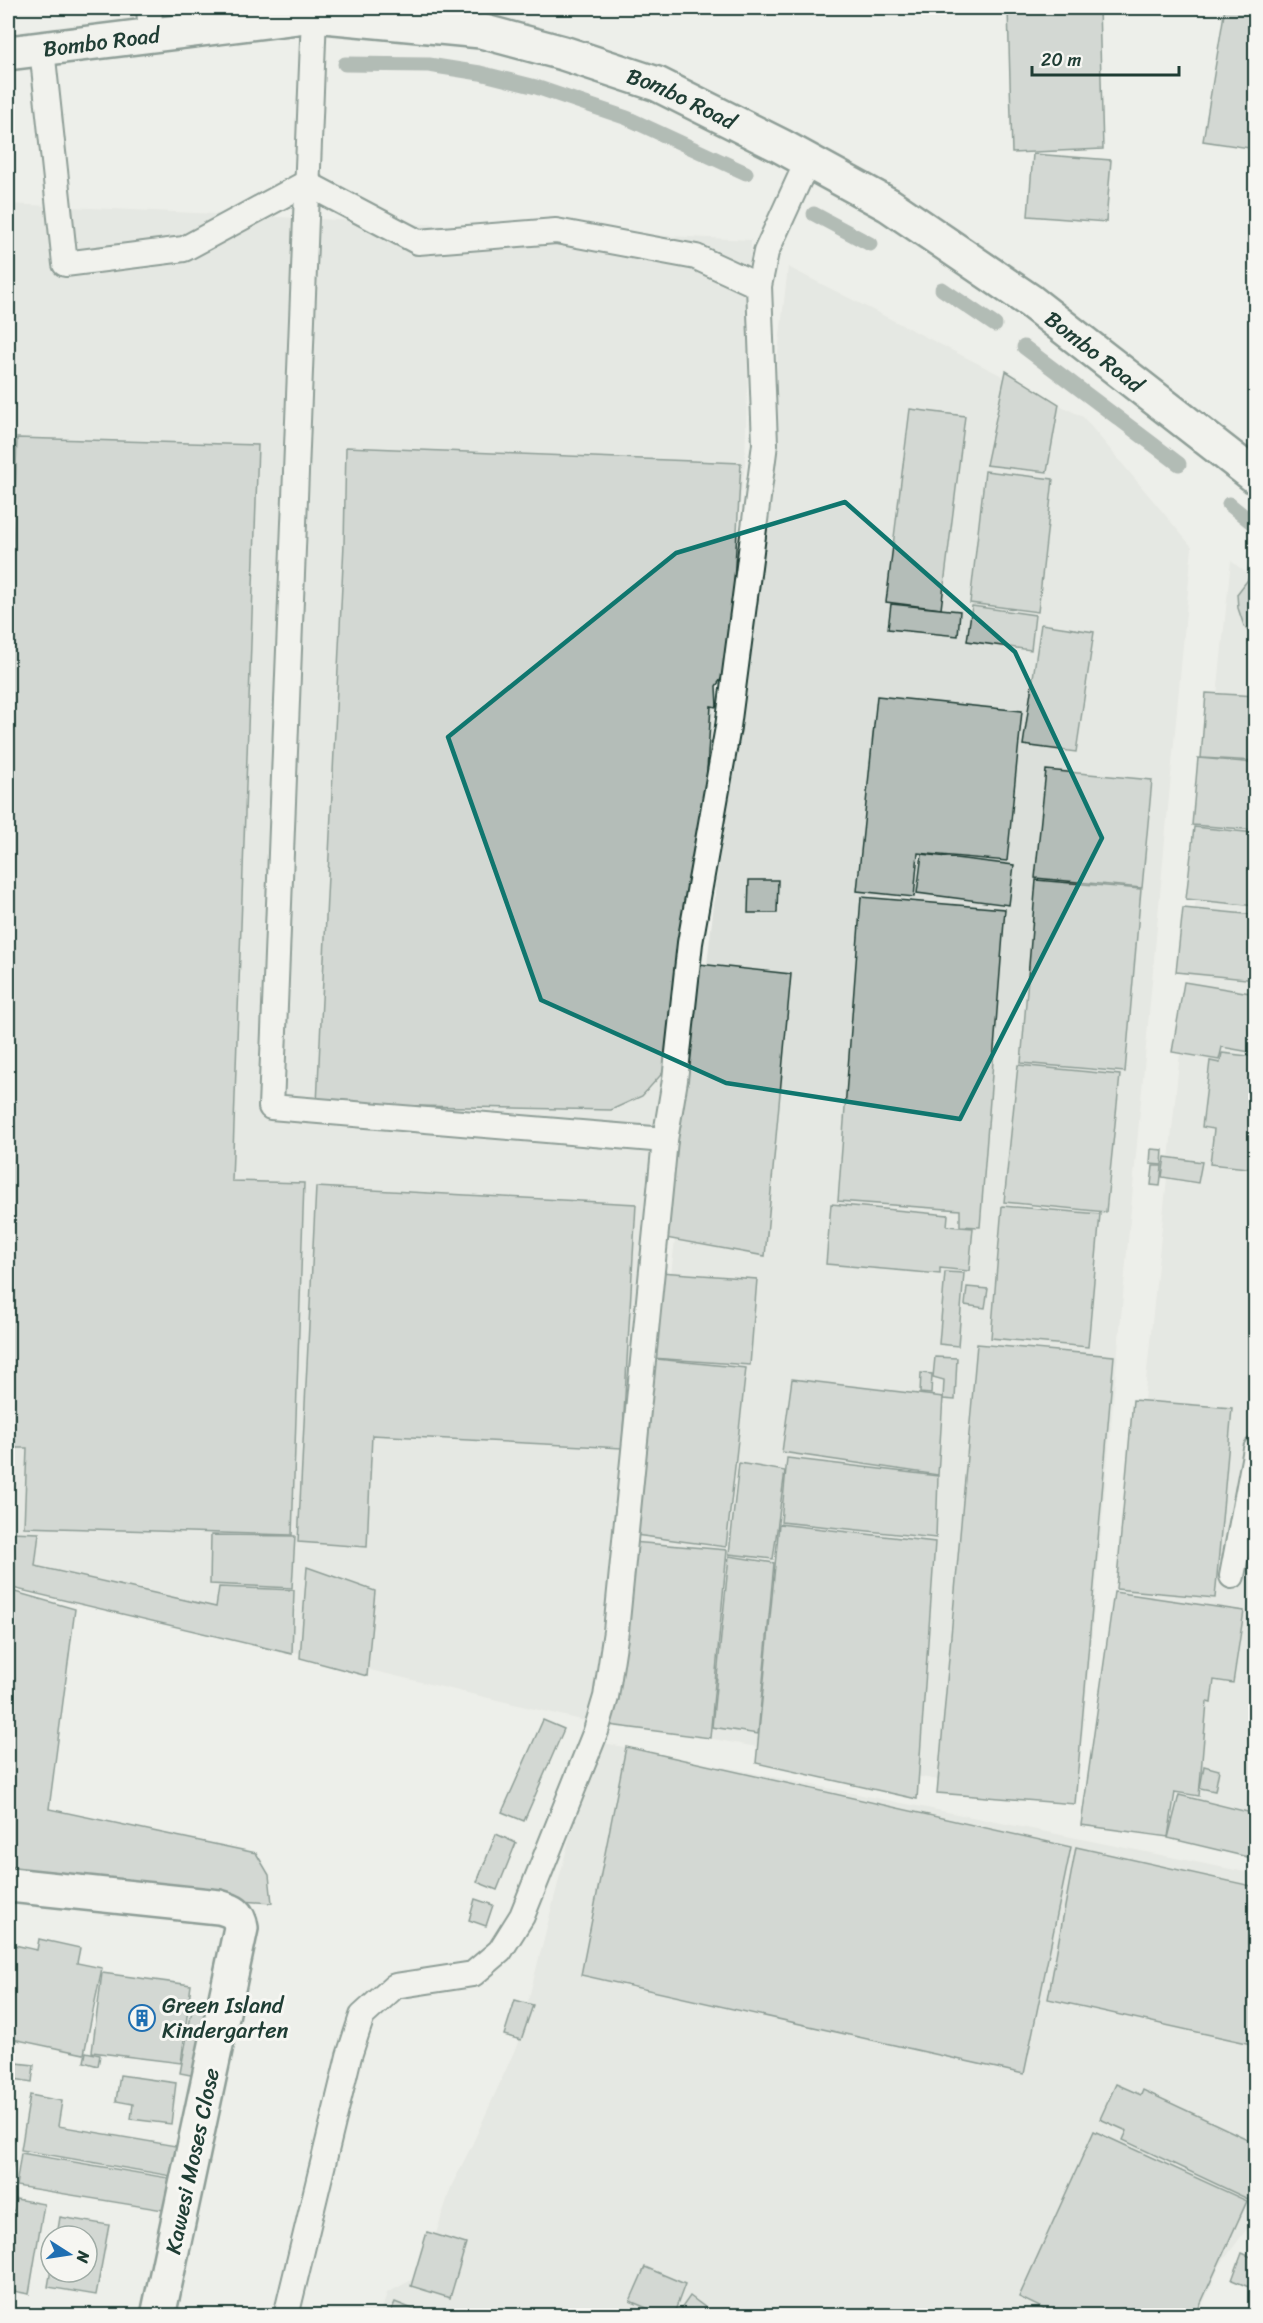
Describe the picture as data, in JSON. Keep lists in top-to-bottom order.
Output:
{
  "streets": {
    "main road": ["Bombo Road", "Kawesi Moses Close"]
  },
  "places": {
    "building": ["Green Island Kindergarten"]
  },
  "scale_bar": "20 m",
  "north": "right"
}
